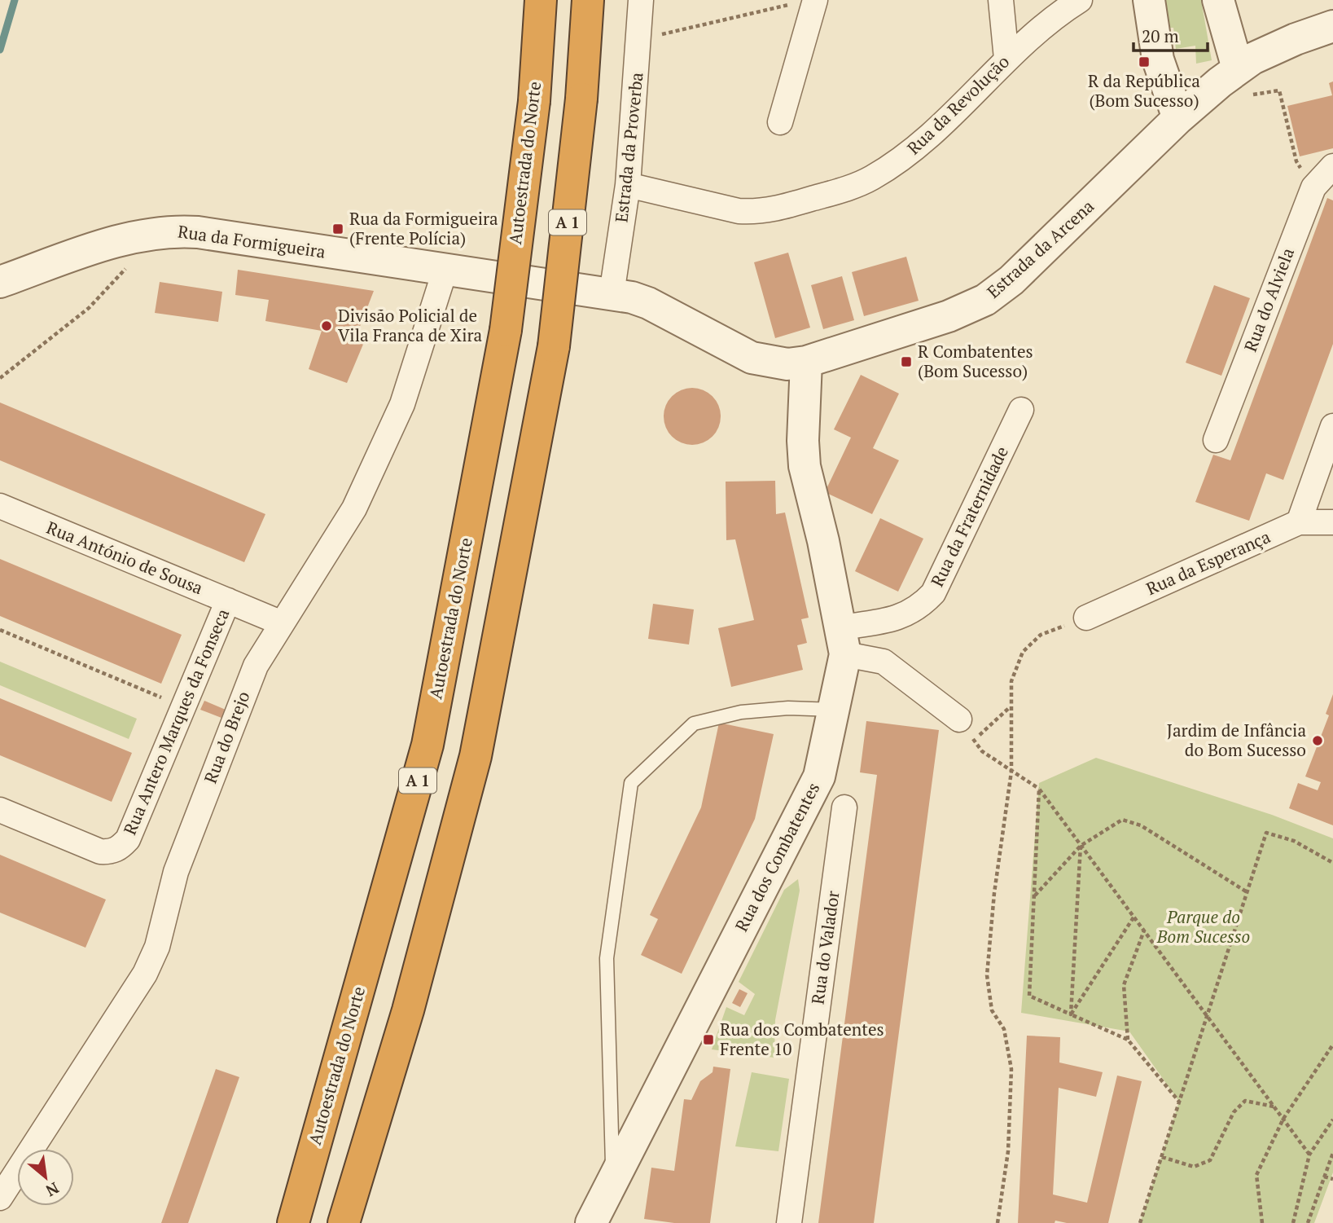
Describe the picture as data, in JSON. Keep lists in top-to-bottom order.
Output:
{
  "streets": {
    "highway": ["Autoestrada do Norte", "A 1"],
    "street": [
      "Rua da Revolução",
      "Estrada da Proverba",
      "Rua da Formigueira",
      "Estrada da Arcena",
      "Rua do Alviela",
      "Rua da Fraternidade",
      "Rua António de Sousa",
      "Rua da Esperança",
      "Rua Antero Marques da Fonseca",
      "Rua do Brejo",
      "Rua dos Combatentes",
      "Rua do Valador"
    ]
  },
  "crossings": [
    ["Rua da Revolução", "Estrada da Proverba"],
    ["Estrada da Proverba", "Rua da Formigueira"],
    ["Estrada da Proverba", "Estrada da Arcena"],
    ["Rua da Formigueira", "Estrada da Arcena"],
    ["Rua da Formigueira", "Rua do Brejo"],
    ["Estrada da Arcena", "Rua dos Combatentes"],
    ["Rua da Fraternidade", "Rua dos Combatentes"],
    ["Rua António de Sousa", "Rua Antero Marques da Fonseca"],
    ["Rua António de Sousa", "Rua do Brejo"]
  ],
  "parks": ["Parque do Bom Sucesso"],
  "places": {
    "transit": [
      "R da República (Bom Sucesso)",
      "Rua da Formigueira (Frente Polícia)",
      "R Combatentes (Bom Sucesso)",
      "Rua dos Combatentes Frente 10"
    ],
    "other": ["Divisão Policial de Vila Franca de Xira", "Jardim de Infância do Bom Sucesso"]
  },
  "scale_bar": "20 m",
  "north": "bottom right"
}
